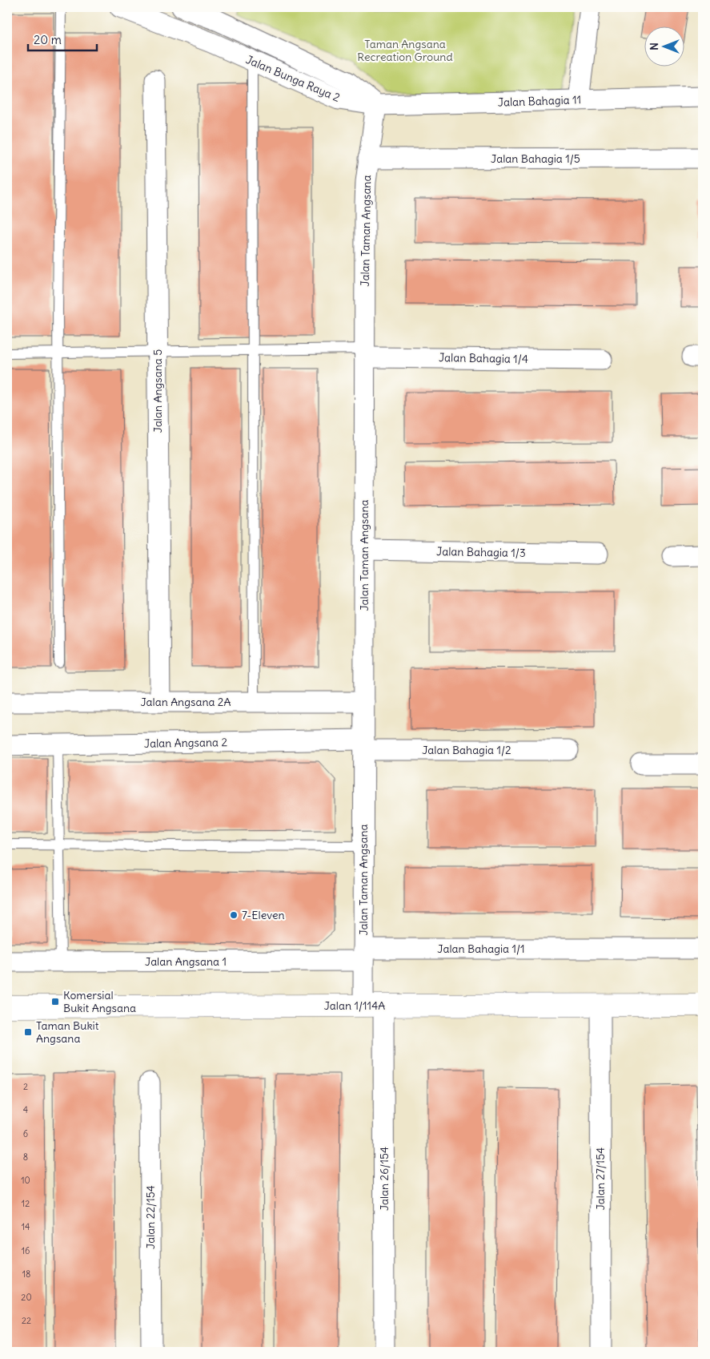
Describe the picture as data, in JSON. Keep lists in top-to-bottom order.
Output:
{
  "streets": {
    "street": [
      "Jalan Bunga Raya 2",
      "Jalan Bahagia 11",
      "Jalan Bahagia 1/5",
      "Jalan Taman Angsana",
      "Jalan Bahagia 1/4",
      "Jalan Angsana 5",
      "Jalan Bahagia 1/3",
      "Jalan Angsana 2A",
      "Jalan Angsana 2",
      "Jalan Bahagia 1/2",
      "Jalan Bahagia 1/1",
      "Jalan Angsana 1",
      "Jalan 1/114A",
      "Jalan 26/154",
      "Jalan 27/154",
      "Jalan 22/154"
    ]
  },
  "crossings": [
    ["Jalan Bunga Raya 2", "Jalan Bahagia 11"],
    ["Jalan Bunga Raya 2", "Jalan Taman Angsana"],
    ["Jalan Bahagia 11", "Jalan Taman Angsana"],
    ["Jalan Bahagia 1/5", "Jalan Taman Angsana"],
    ["Jalan Taman Angsana", "Jalan Bahagia 1/4"],
    ["Jalan Taman Angsana", "Jalan Bahagia 1/3"],
    ["Jalan Taman Angsana", "Jalan Angsana 2A"],
    ["Jalan Taman Angsana", "Jalan Angsana 2"],
    ["Jalan Taman Angsana", "Jalan Bahagia 1/2"],
    ["Jalan Taman Angsana", "Jalan Bahagia 1/1"],
    ["Jalan Taman Angsana", "Jalan Angsana 1"],
    ["Jalan Taman Angsana", "Jalan 1/114A"],
    ["Jalan Taman Angsana", "Jalan 26/154"],
    ["Jalan Angsana 5", "Jalan Angsana 2A"],
    ["Jalan Angsana 2", "Jalan Bahagia 1/2"],
    ["Jalan Bahagia 1/1", "Jalan Angsana 1"],
    ["Jalan 1/114A", "Jalan 26/154"],
    ["Jalan 1/114A", "Jalan 27/154"]
  ],
  "parks": ["Taman Angsana Recreation Ground"],
  "places": {
    "other": ["7-Eleven"],
    "transit": ["Komersial Bukit Angsana", "Taman Bukit Angsana"]
  },
  "house_numbers": [
    "2",
    "4",
    "6",
    "8",
    "10",
    "12",
    "14",
    "16",
    "18",
    "20",
    "22"
  ],
  "scale_bar": "20 m",
  "north": "left"
}
